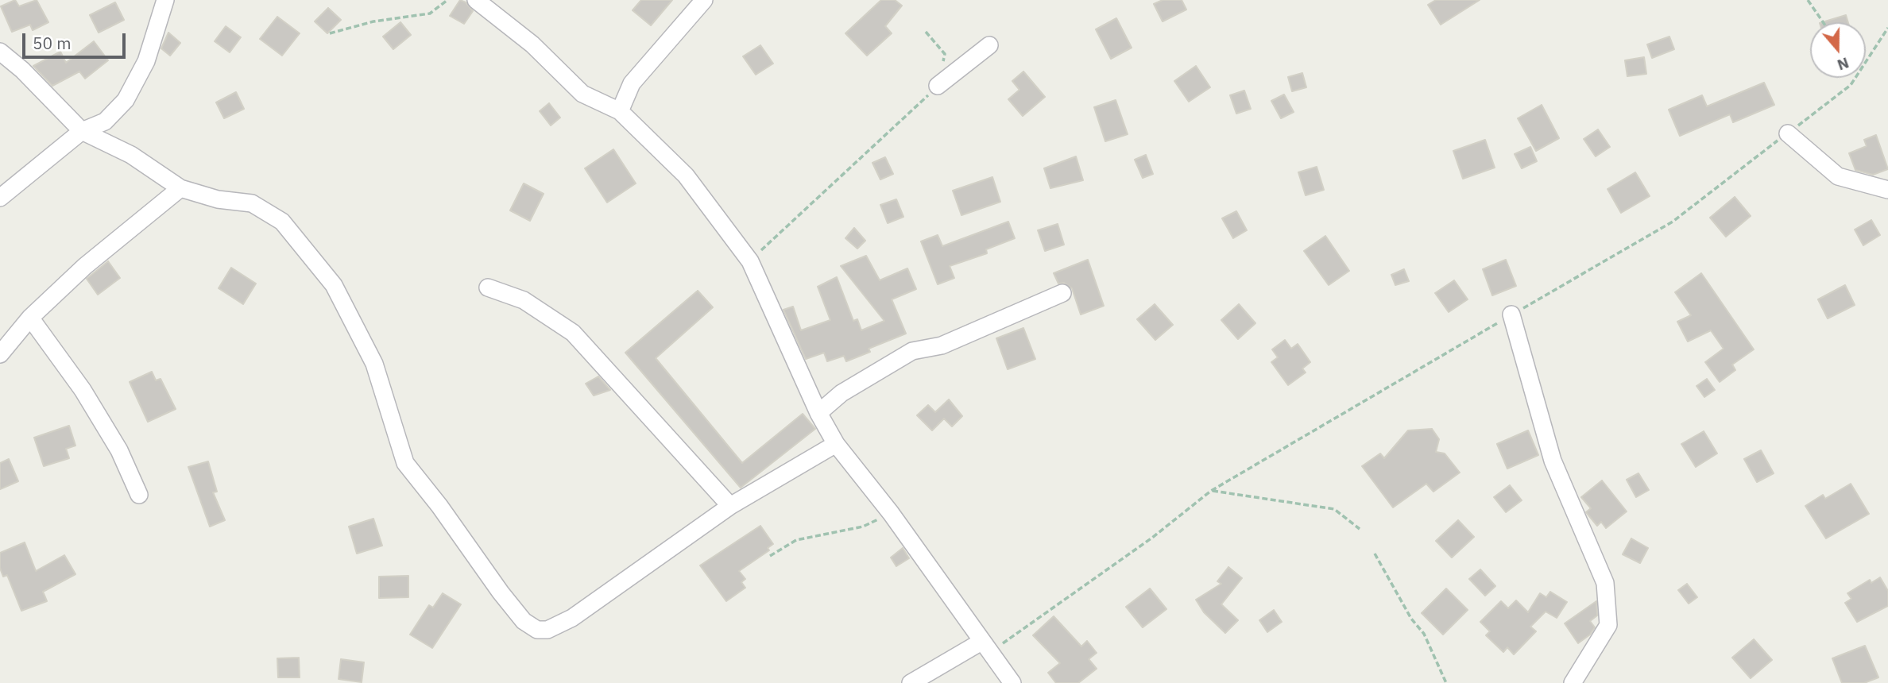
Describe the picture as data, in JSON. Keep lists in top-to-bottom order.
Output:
{
  "scale_bar": "50 m",
  "north": "bottom"
}
